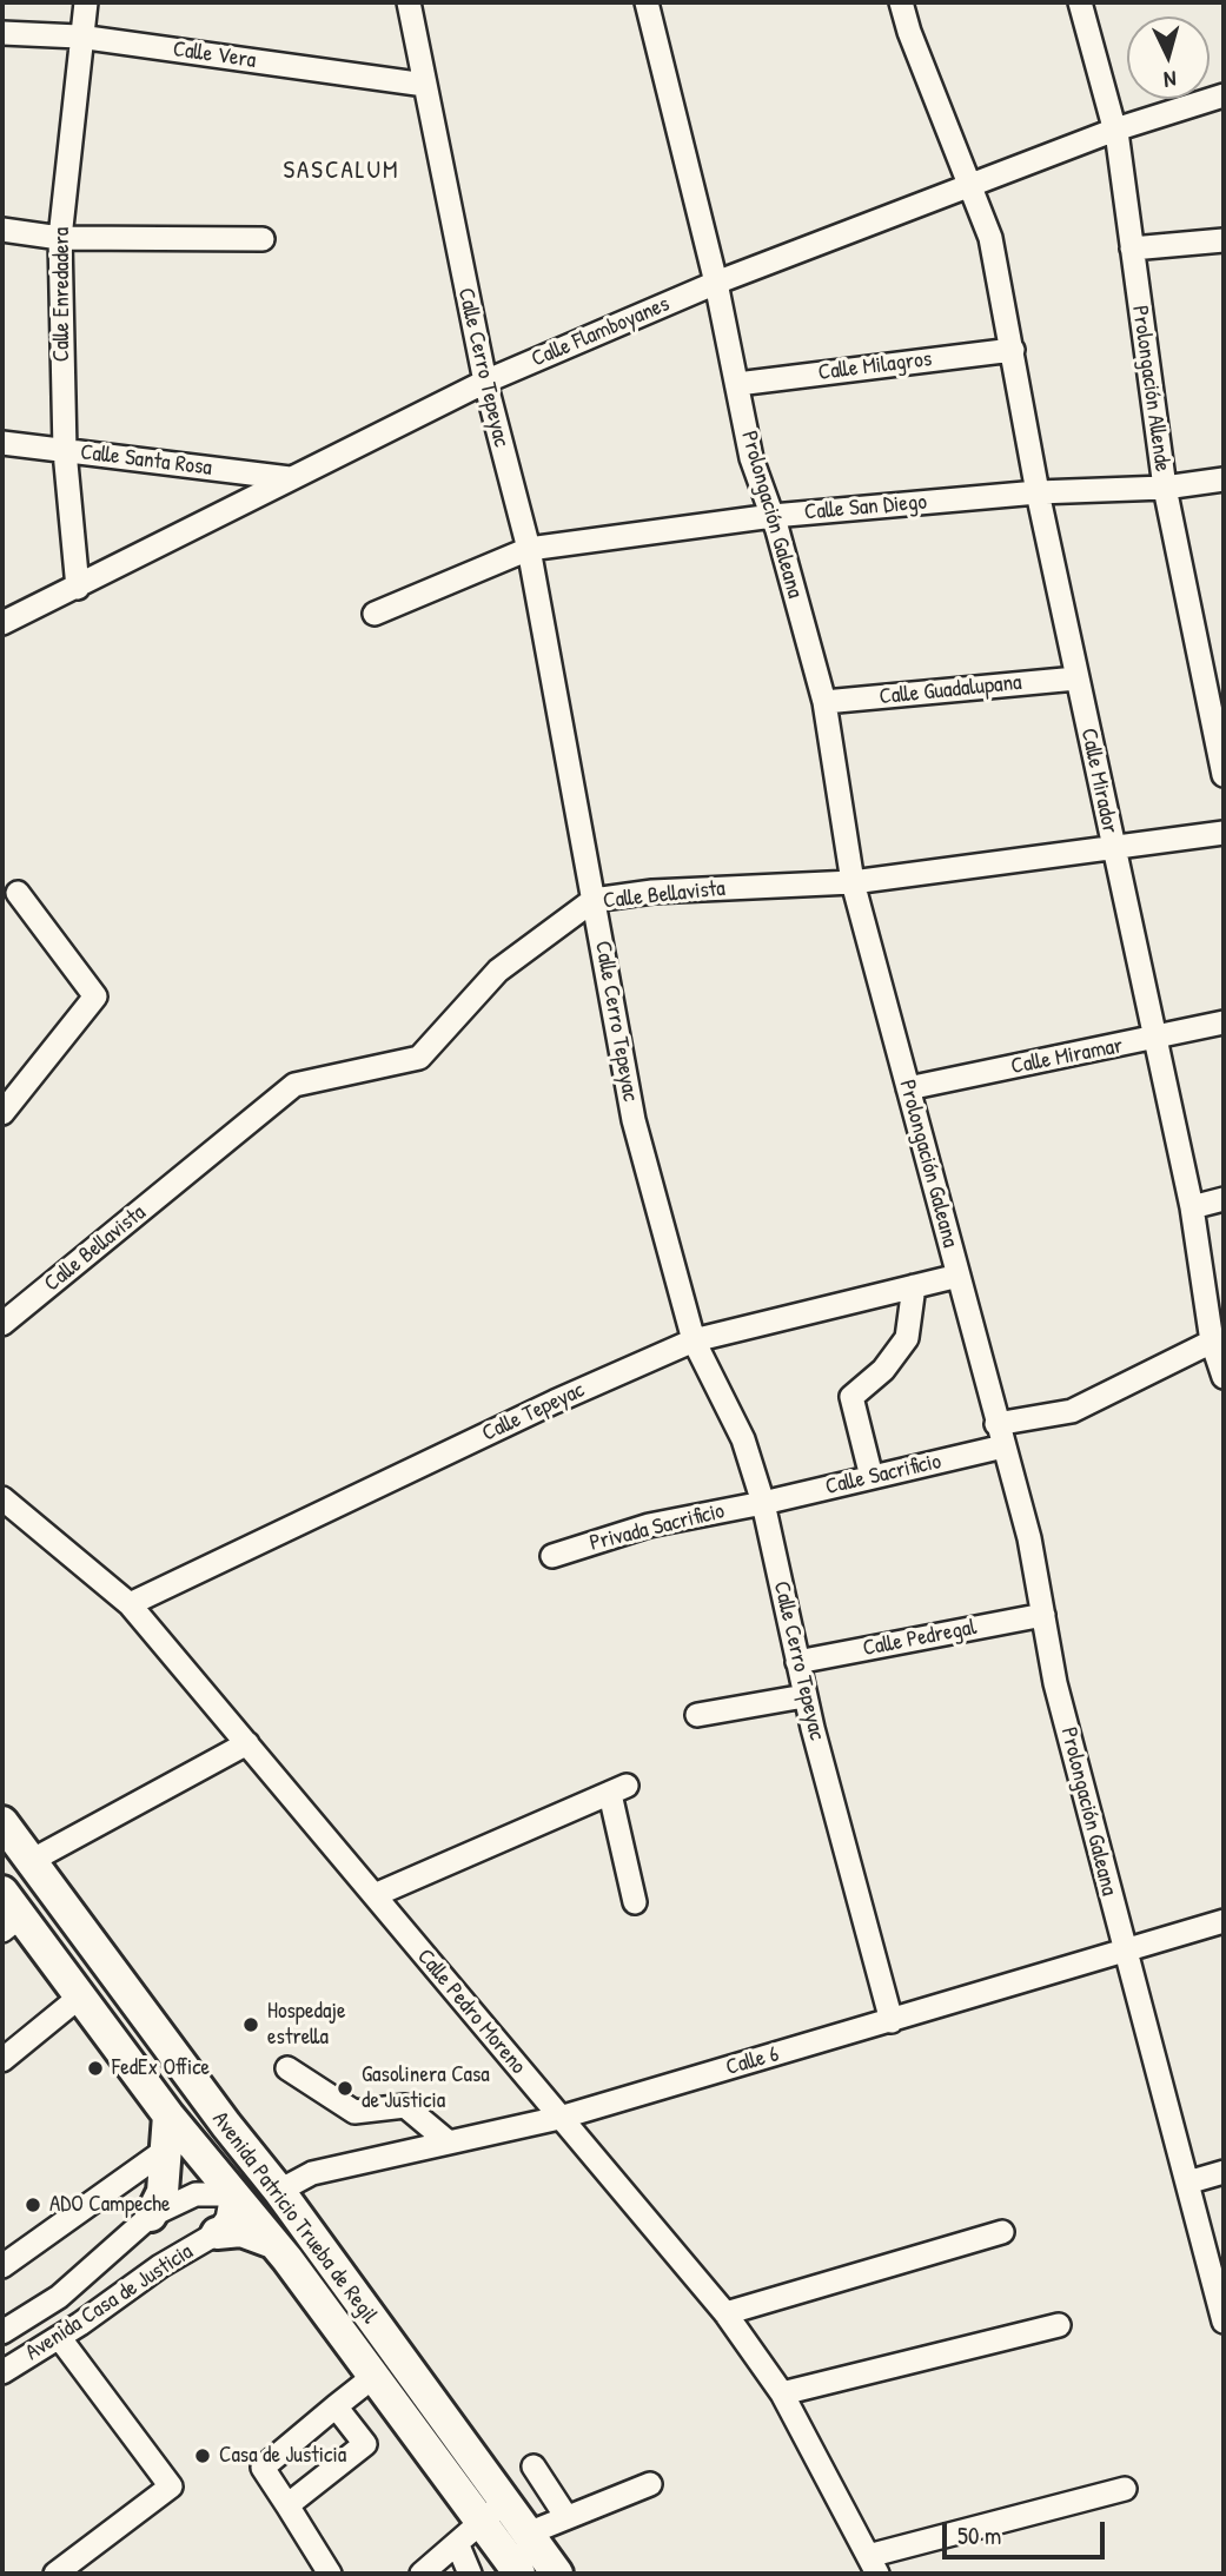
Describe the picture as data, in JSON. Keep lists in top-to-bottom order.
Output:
{
  "streets": {
    "main road": ["Avenida Patricio Trueba de Regil"],
    "street": [
      "Calle Vera",
      "Calle Enredadera",
      "Calle Flamboyanes",
      "Calle Milagros",
      "Calle Cerro Tepeyac",
      "Prolongación Allende",
      "Calle Santa Rosa",
      "Calle San Diego",
      "Prolongación Galeana",
      "Calle Guadalupana",
      "Calle Mirador",
      "Calle Bellavista",
      "Calle Miramar",
      "Calle Tepeyac",
      "Calle Sacrificio",
      "Privada Sacrificio",
      "Calle Pedregal",
      "Calle Pedro Moreno",
      "Calle 6",
      "Avenida Casa de Justicia"
    ]
  },
  "crossings": [
    ["Calle Vera", "Calle Enredadera"],
    ["Calle Vera", "Calle Cerro Tepeyac"],
    ["Calle Enredadera", "Calle Flamboyanes"],
    ["Calle Enredadera", "Calle Santa Rosa"],
    ["Calle Flamboyanes", "Calle Cerro Tepeyac"],
    ["Calle Flamboyanes", "Prolongación Allende"],
    ["Calle Flamboyanes", "Calle Santa Rosa"],
    ["Calle Flamboyanes", "Prolongación Galeana"],
    ["Calle Flamboyanes", "Calle Mirador"],
    ["Calle Milagros", "Prolongación Galeana"],
    ["Calle Milagros", "Calle Mirador"],
    ["Calle Cerro Tepeyac", "Calle San Diego"],
    ["Calle Cerro Tepeyac", "Calle Bellavista"],
    ["Calle Cerro Tepeyac", "Calle Tepeyac"],
    ["Calle Cerro Tepeyac", "Calle Sacrificio"],
    ["Calle Cerro Tepeyac", "Privada Sacrificio"],
    ["Calle Cerro Tepeyac", "Calle Pedregal"],
    ["Calle Cerro Tepeyac", "Calle 6"],
    ["Prolongación Allende", "Calle San Diego"],
    ["Calle San Diego", "Prolongación Galeana"],
    ["Calle San Diego", "Calle Mirador"],
    ["Prolongación Galeana", "Calle Guadalupana"],
    ["Prolongación Galeana", "Calle Bellavista"],
    ["Prolongación Galeana", "Calle Miramar"],
    ["Prolongación Galeana", "Calle Tepeyac"],
    ["Prolongación Galeana", "Calle Sacrificio"],
    ["Prolongación Galeana", "Calle Pedregal"],
    ["Prolongación Galeana", "Calle 6"],
    ["Calle Guadalupana", "Calle Mirador"],
    ["Calle Mirador", "Calle Bellavista"],
    ["Calle Mirador", "Calle Miramar"],
    ["Calle Tepeyac", "Calle Pedro Moreno"],
    ["Calle Sacrificio", "Privada Sacrificio"],
    ["Calle Pedro Moreno", "Calle 6"],
    ["Calle 6", "Avenida Patricio Trueba de Regil"],
    ["Avenida Patricio Trueba de Regil", "Avenida Casa de Justicia"]
  ],
  "districts": ["SASCALUM"],
  "places": [
    "Hospedaje estrella",
    "FedEx Office",
    "Gasolinera Casa de Justicia",
    "ADO Campeche",
    "Casa de Justicia"
  ],
  "scale_bar": "50 m",
  "north": "bottom"
}
